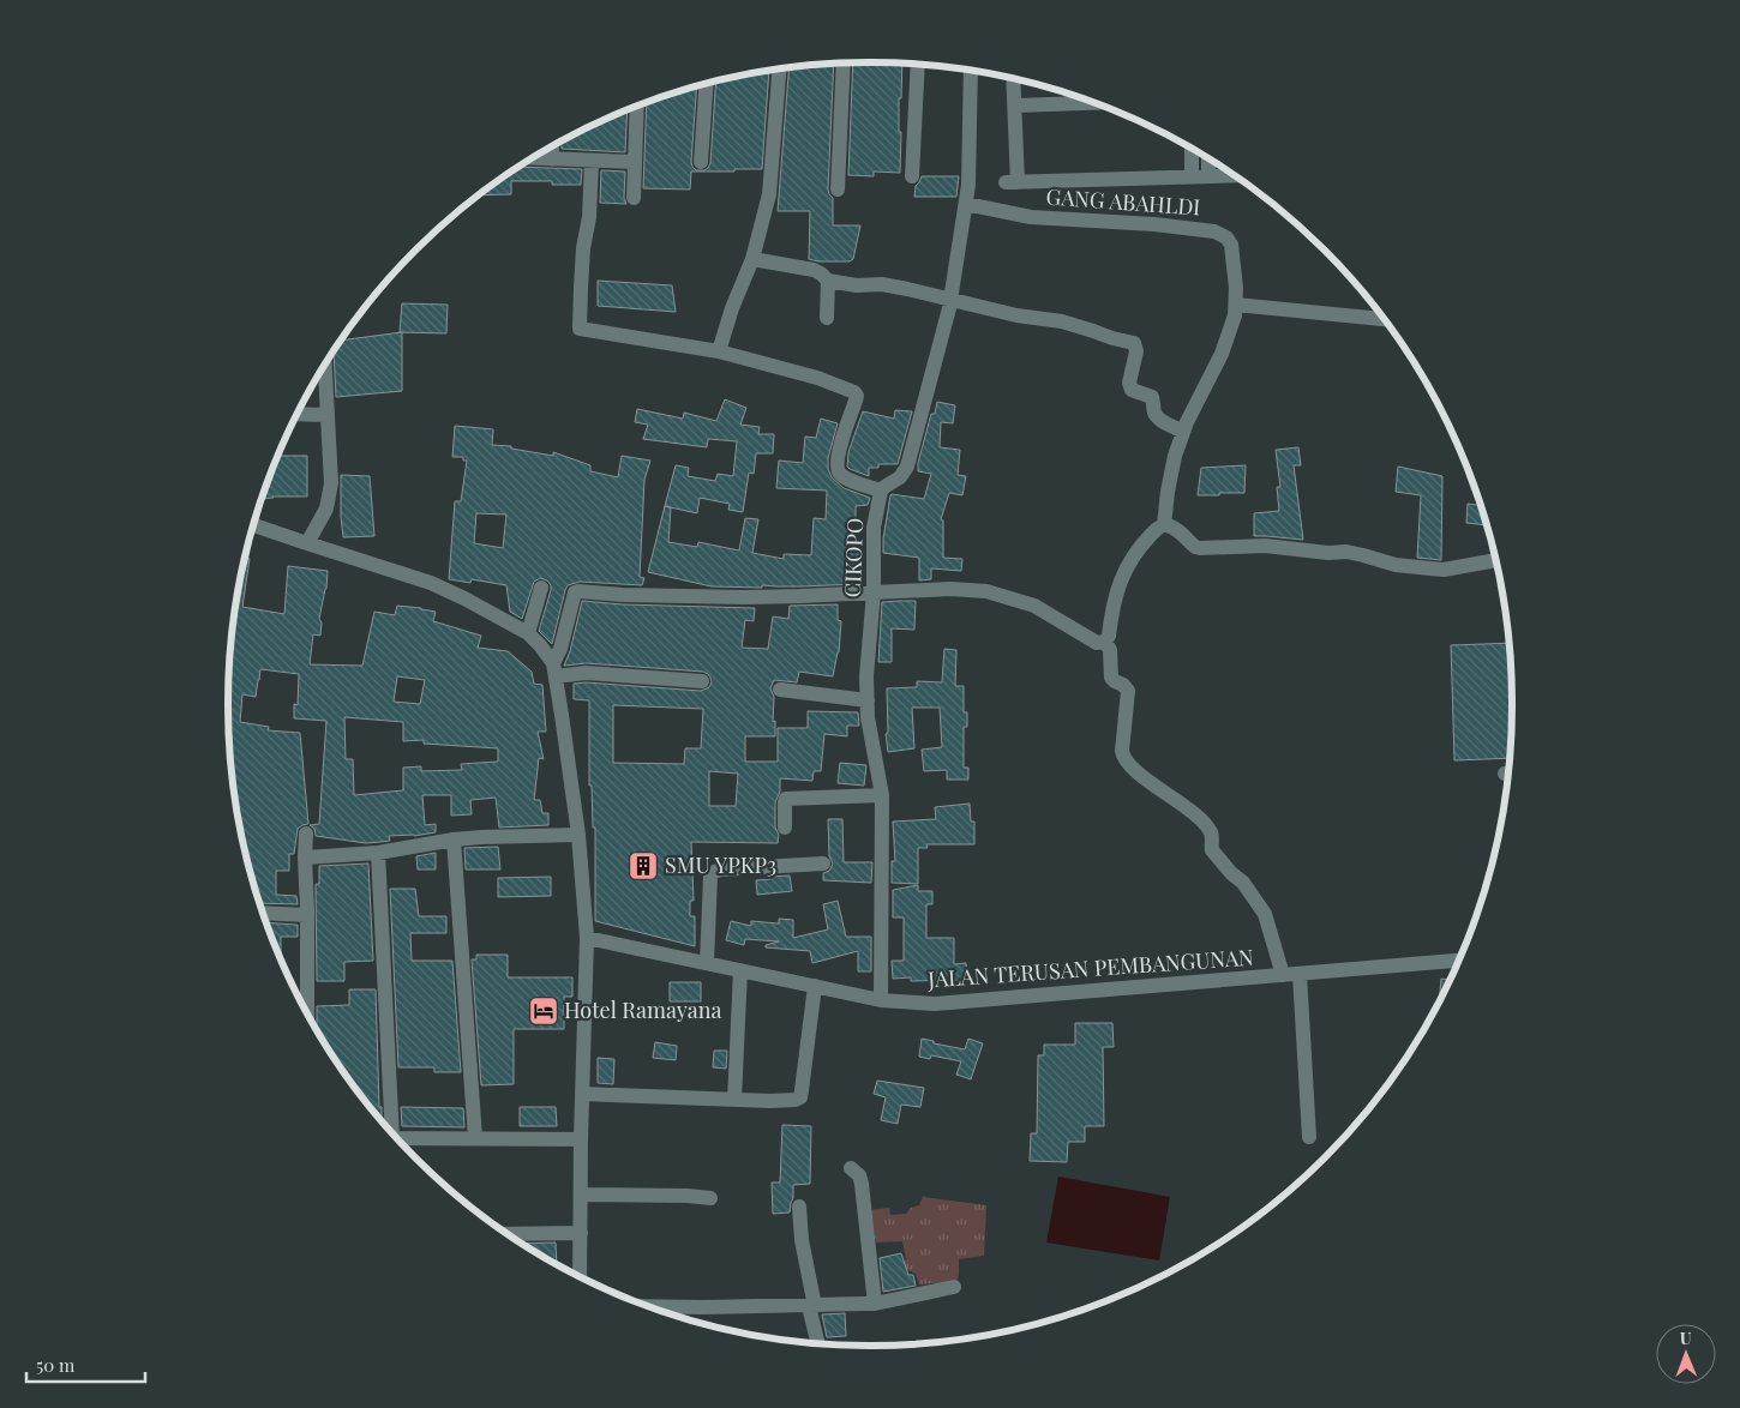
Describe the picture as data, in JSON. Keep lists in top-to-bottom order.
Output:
{
  "streets": {
    "street": ["GANG ABAHLDI", "CIKOPO", "JALAN TERUSAN PEMBANGUNAN"]
  },
  "crossings": [
    ["GANG ABAHLDI", "CIKOPO"],
    ["CIKOPO", "JALAN TERUSAN PEMBANGUNAN"]
  ],
  "places": {
    "building": ["SMU YPKP3"],
    "hotel": ["Hotel Ramayana"]
  },
  "scale_bar": "50 m",
  "north": "top"
}
